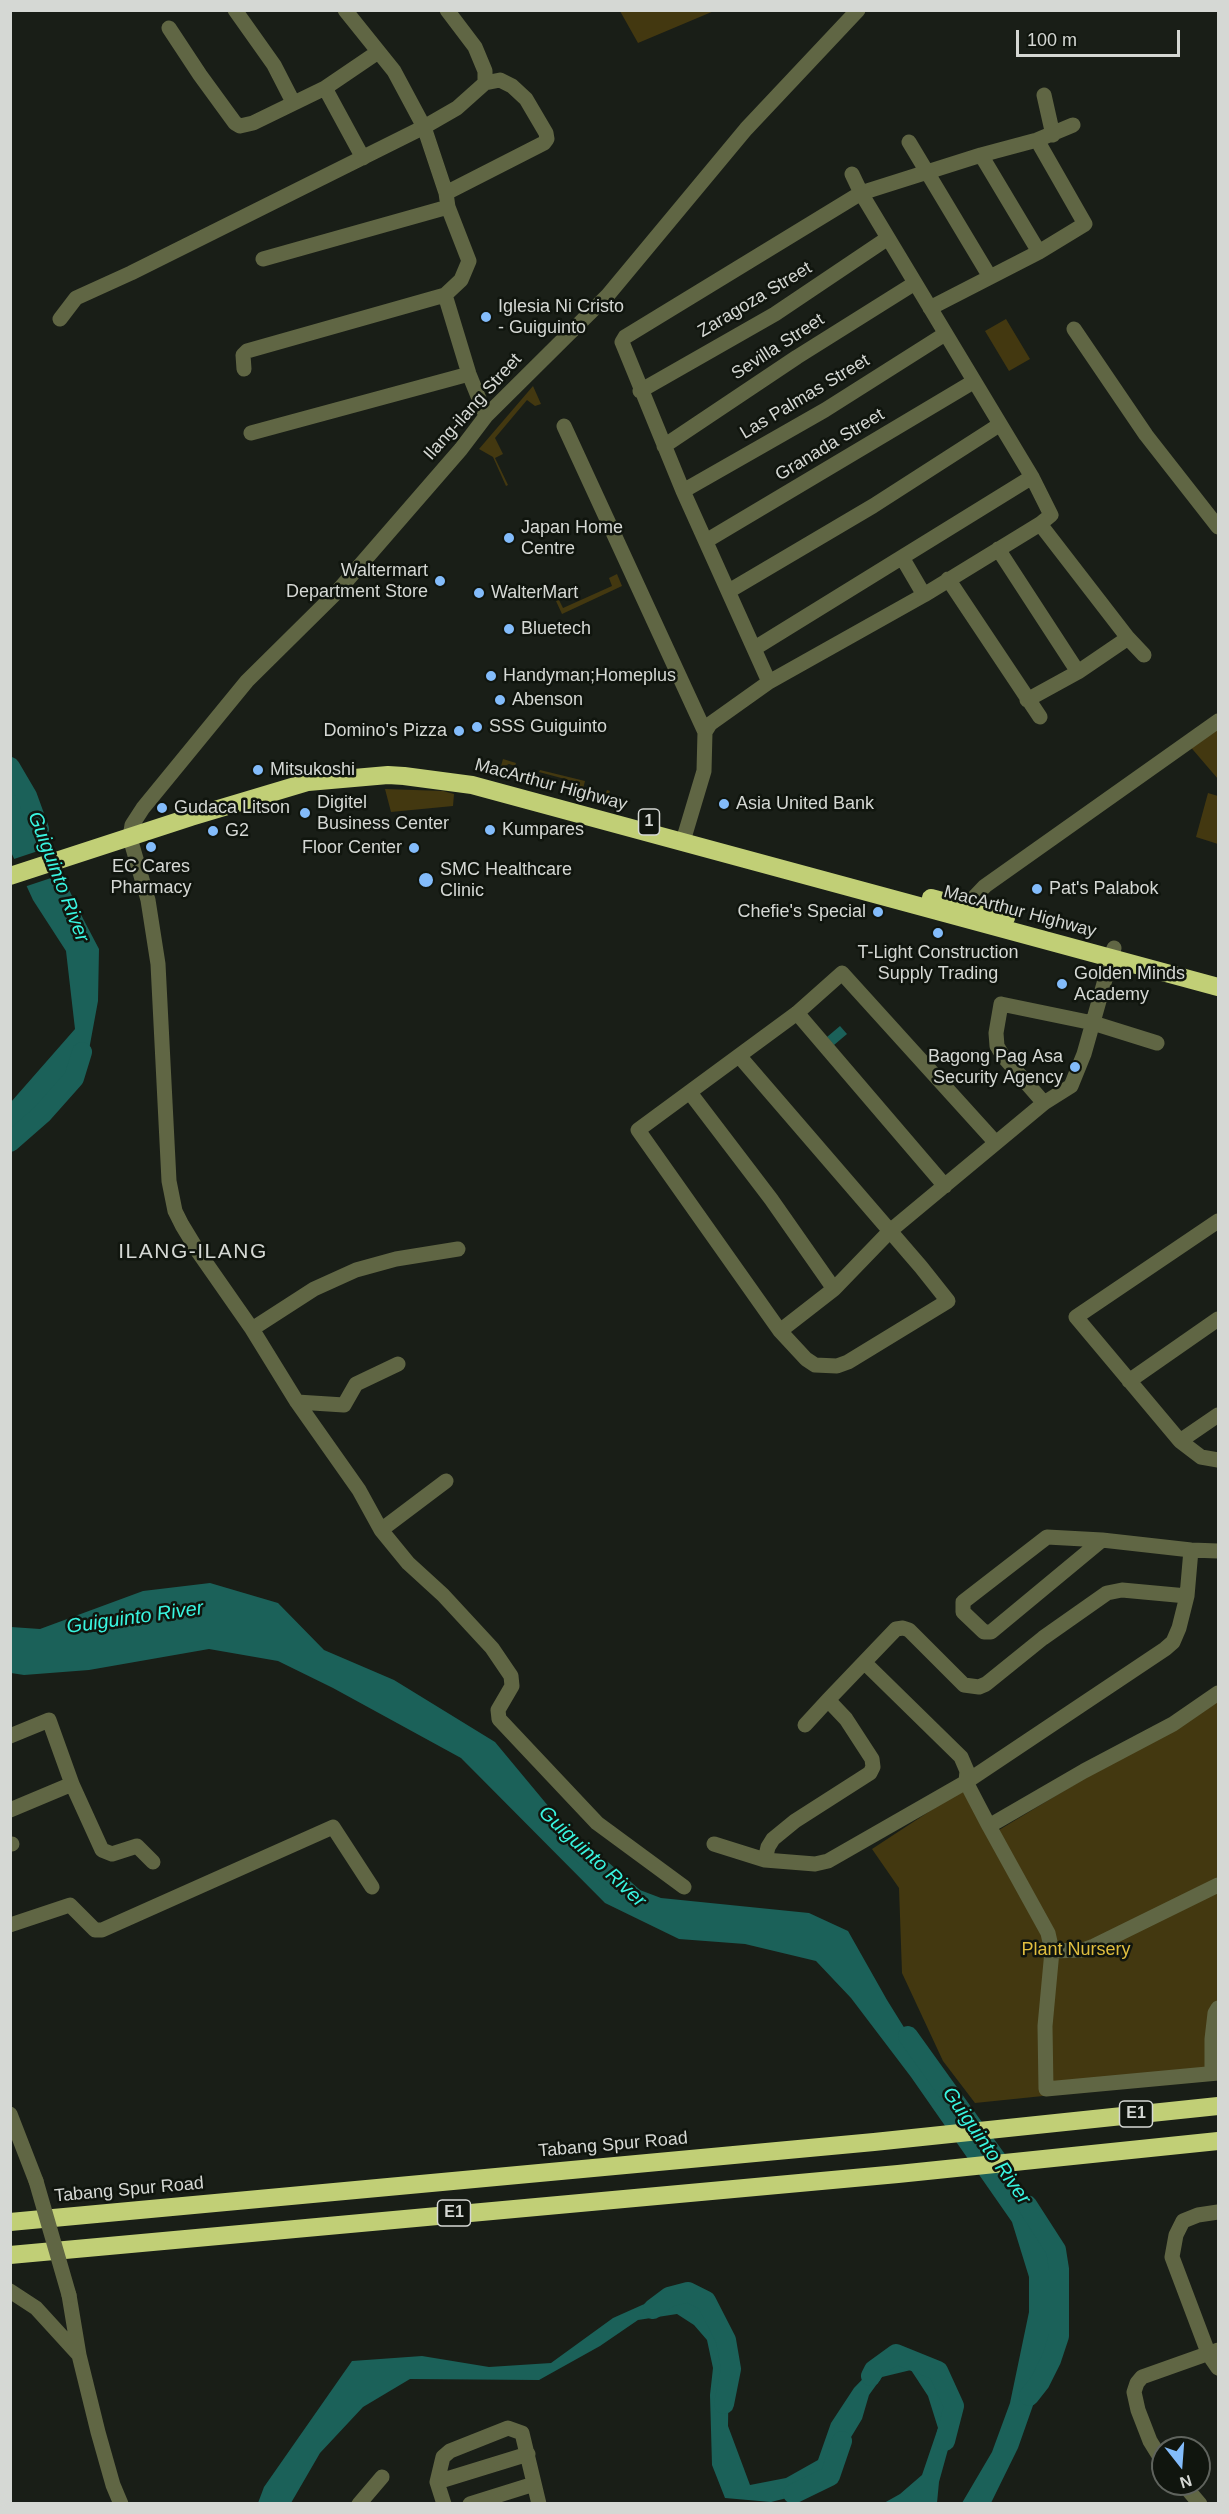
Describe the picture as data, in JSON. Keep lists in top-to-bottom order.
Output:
{
  "streets": {
    "highway": [
      "MacArthur Highway",
      "1",
      "E1",
      "Tabang Spur Road"
    ],
    "street": [
      "Zaragoza Street",
      "Sevilla Street",
      "Las Palmas Street",
      "Ilang-ilang Street",
      "Granada Street"
    ]
  },
  "crossings": [
    ["Ilang-ilang Street", "MacArthur Highway"]
  ],
  "districts": ["ILANG-ILANG"],
  "water": ["Guiguinto River"],
  "parks": ["Plant Nursery"],
  "places": [
    "Iglesia Ni Cristo - Guiguinto",
    "Japan Home Centre",
    "Waltermart Department Store",
    "WalterMart",
    "Bluetech",
    "Handyman;Homeplus",
    "Abenson",
    "SSS Guiguinto",
    "Domino's Pizza",
    "Mitsukoshi",
    "Asia United Bank",
    "Gudaca Litson",
    "Digitel Business Center",
    "Kumpares",
    "G2",
    "EC Cares Pharmacy",
    "Floor Center",
    "SMC Healthcare Clinic",
    "Pat's Palabok",
    "Chefie's Special",
    "T-Light Construction Supply Trading",
    "Golden Minds Academy",
    "Bagong Pag Asa Security Agency"
  ],
  "scale_bar": "100 m",
  "north": "bottom"
}
